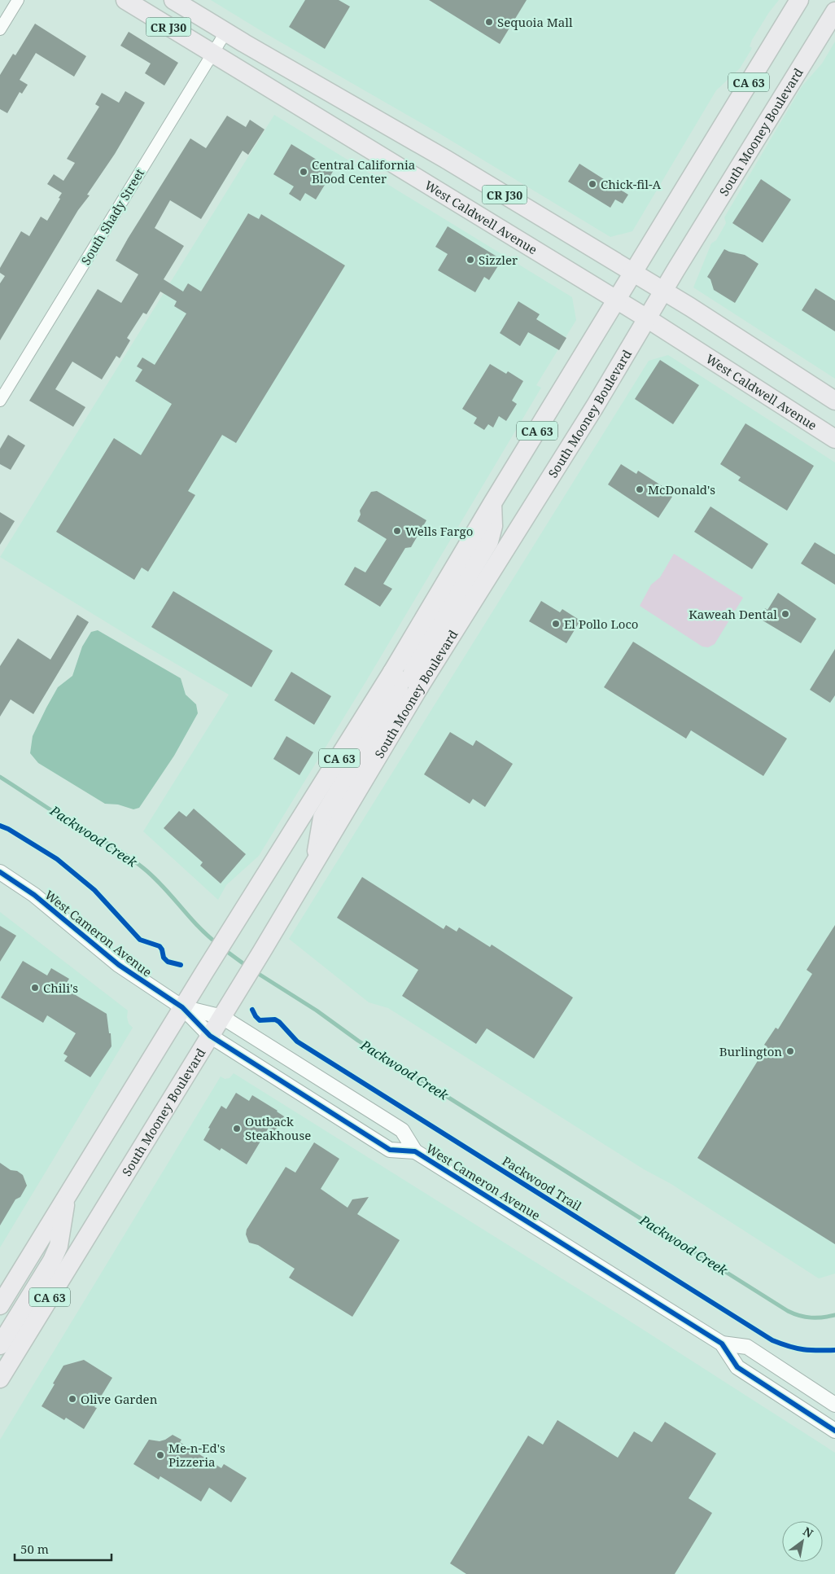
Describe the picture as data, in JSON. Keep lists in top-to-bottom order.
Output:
{
  "streets": {
    "main road": [
      "CR J30",
      "CA 63",
      "South Mooney Boulevard",
      "West Caldwell Avenue"
    ],
    "street": ["South Shady Street", "West Cameron Avenue"],
    "cycle path": ["Packwood Trail"]
  },
  "crossings": [
    ["CR J30", "CA 63"],
    ["CR J30", "South Mooney Boulevard"],
    ["CR J30", "South Shady Street"],
    ["CA 63", "West Caldwell Avenue"],
    ["CA 63", "West Cameron Avenue"],
    ["South Mooney Boulevard", "West Caldwell Avenue"],
    ["South Mooney Boulevard", "West Cameron Avenue"],
    ["South Shady Street", "West Caldwell Avenue"]
  ],
  "water": ["Packwood Creek"],
  "places": [
    "Sequoia Mall",
    "Central California Blood Center",
    "Chick-fil-A",
    "Sizzler",
    "McDonald's",
    "Wells Fargo",
    "Kaweah Dental",
    "El Pollo Loco",
    "Chili's",
    "Burlington",
    "Outback Steakhouse",
    "Olive Garden",
    "Me-n-Ed's Pizzeria"
  ],
  "scale_bar": "50 m",
  "north": "top right"
}
